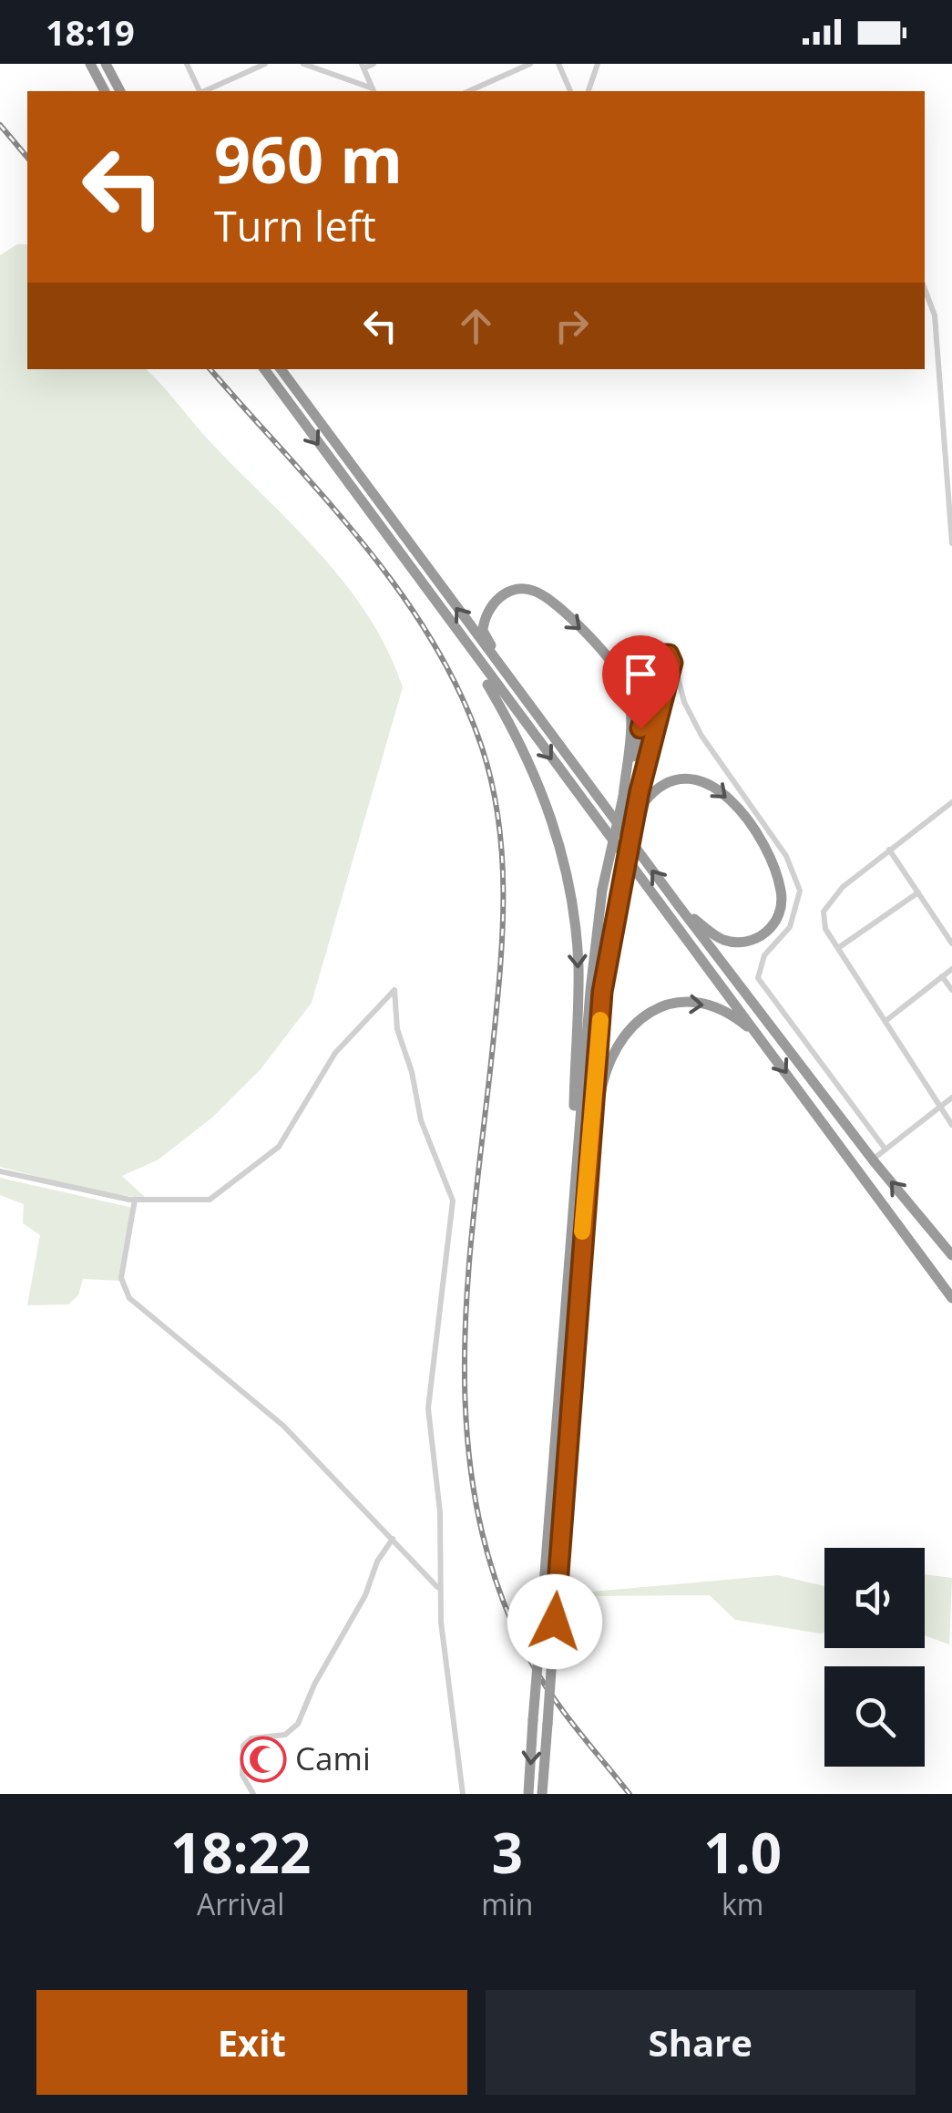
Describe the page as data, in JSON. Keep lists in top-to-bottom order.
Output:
{
  "places": {
    "mosque": ["Cami"]
  },
  "page": {
    "status": "18:19",
    "turn": ["960 m", "Turn left"],
    "eta": [
      "18:22",
      "Arrival",
      "3",
      "min",
      "1.0",
      "km"
    ],
    "buttons": ["Exit", "Share"]
  }
}
